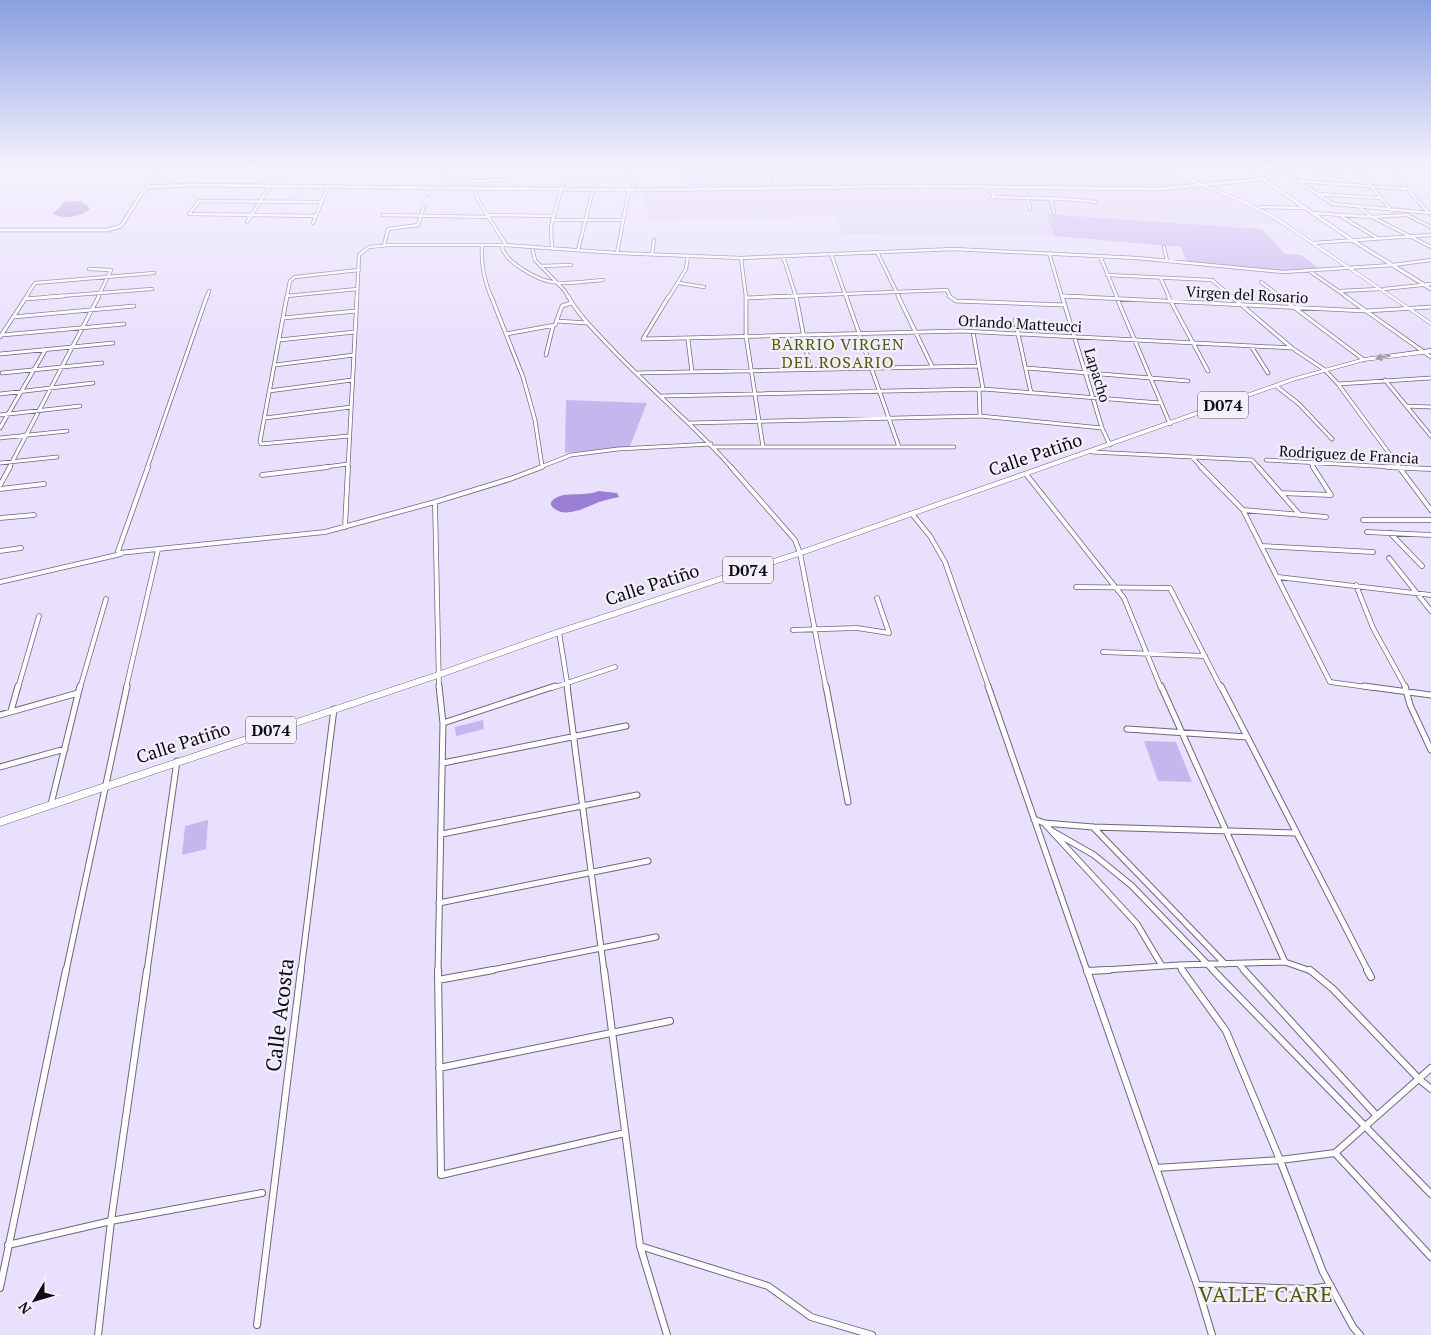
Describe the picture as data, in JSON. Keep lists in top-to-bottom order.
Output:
{
  "streets": {
    "main road": ["D074", "Calle Patiño"],
    "street": [
      "Virgen del Rosario",
      "Orlando Matteucci",
      "Lapacho",
      "Rodriguez de Francia",
      "Calle Acosta"
    ]
  },
  "crossings": [
    ["Virgen del Rosario", "Lapacho"],
    ["Orlando Matteucci", "Lapacho"],
    ["Lapacho", "Calle Patiño"],
    ["Calle Patiño", "Calle Acosta"]
  ],
  "districts": ["BARRIO VIRGEN DEL ROSARIO", "VALLE CARE"],
  "north": "bottom left"
}
